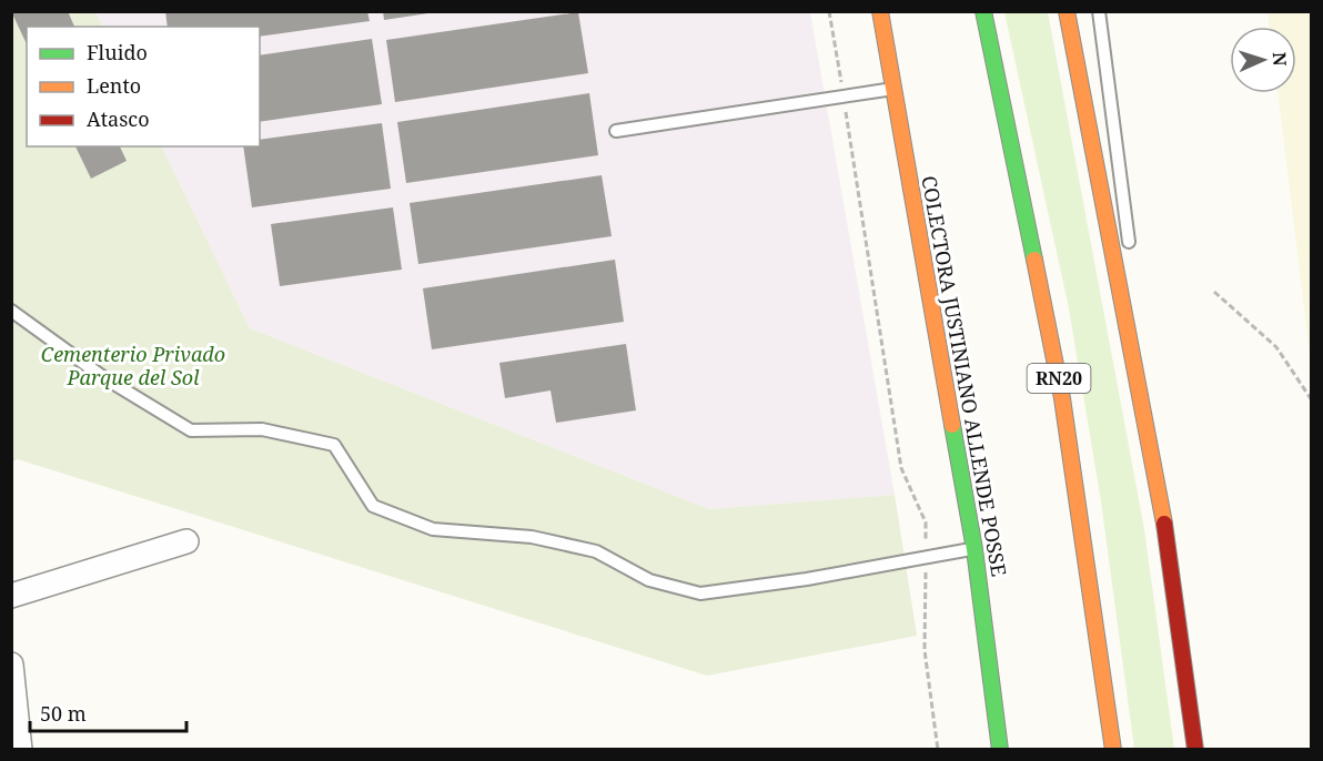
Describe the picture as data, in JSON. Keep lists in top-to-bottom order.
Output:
{
  "streets": {
    "main road": ["COLECTORA JUSTINIANO ALLENDE POSSE", "RN20"]
  },
  "parks": ["Cementerio Privado Parque del Sol"],
  "legend": ["Fluido", "Lento", "Atasco"],
  "scale_bar": "50 m",
  "north": "right"
}
